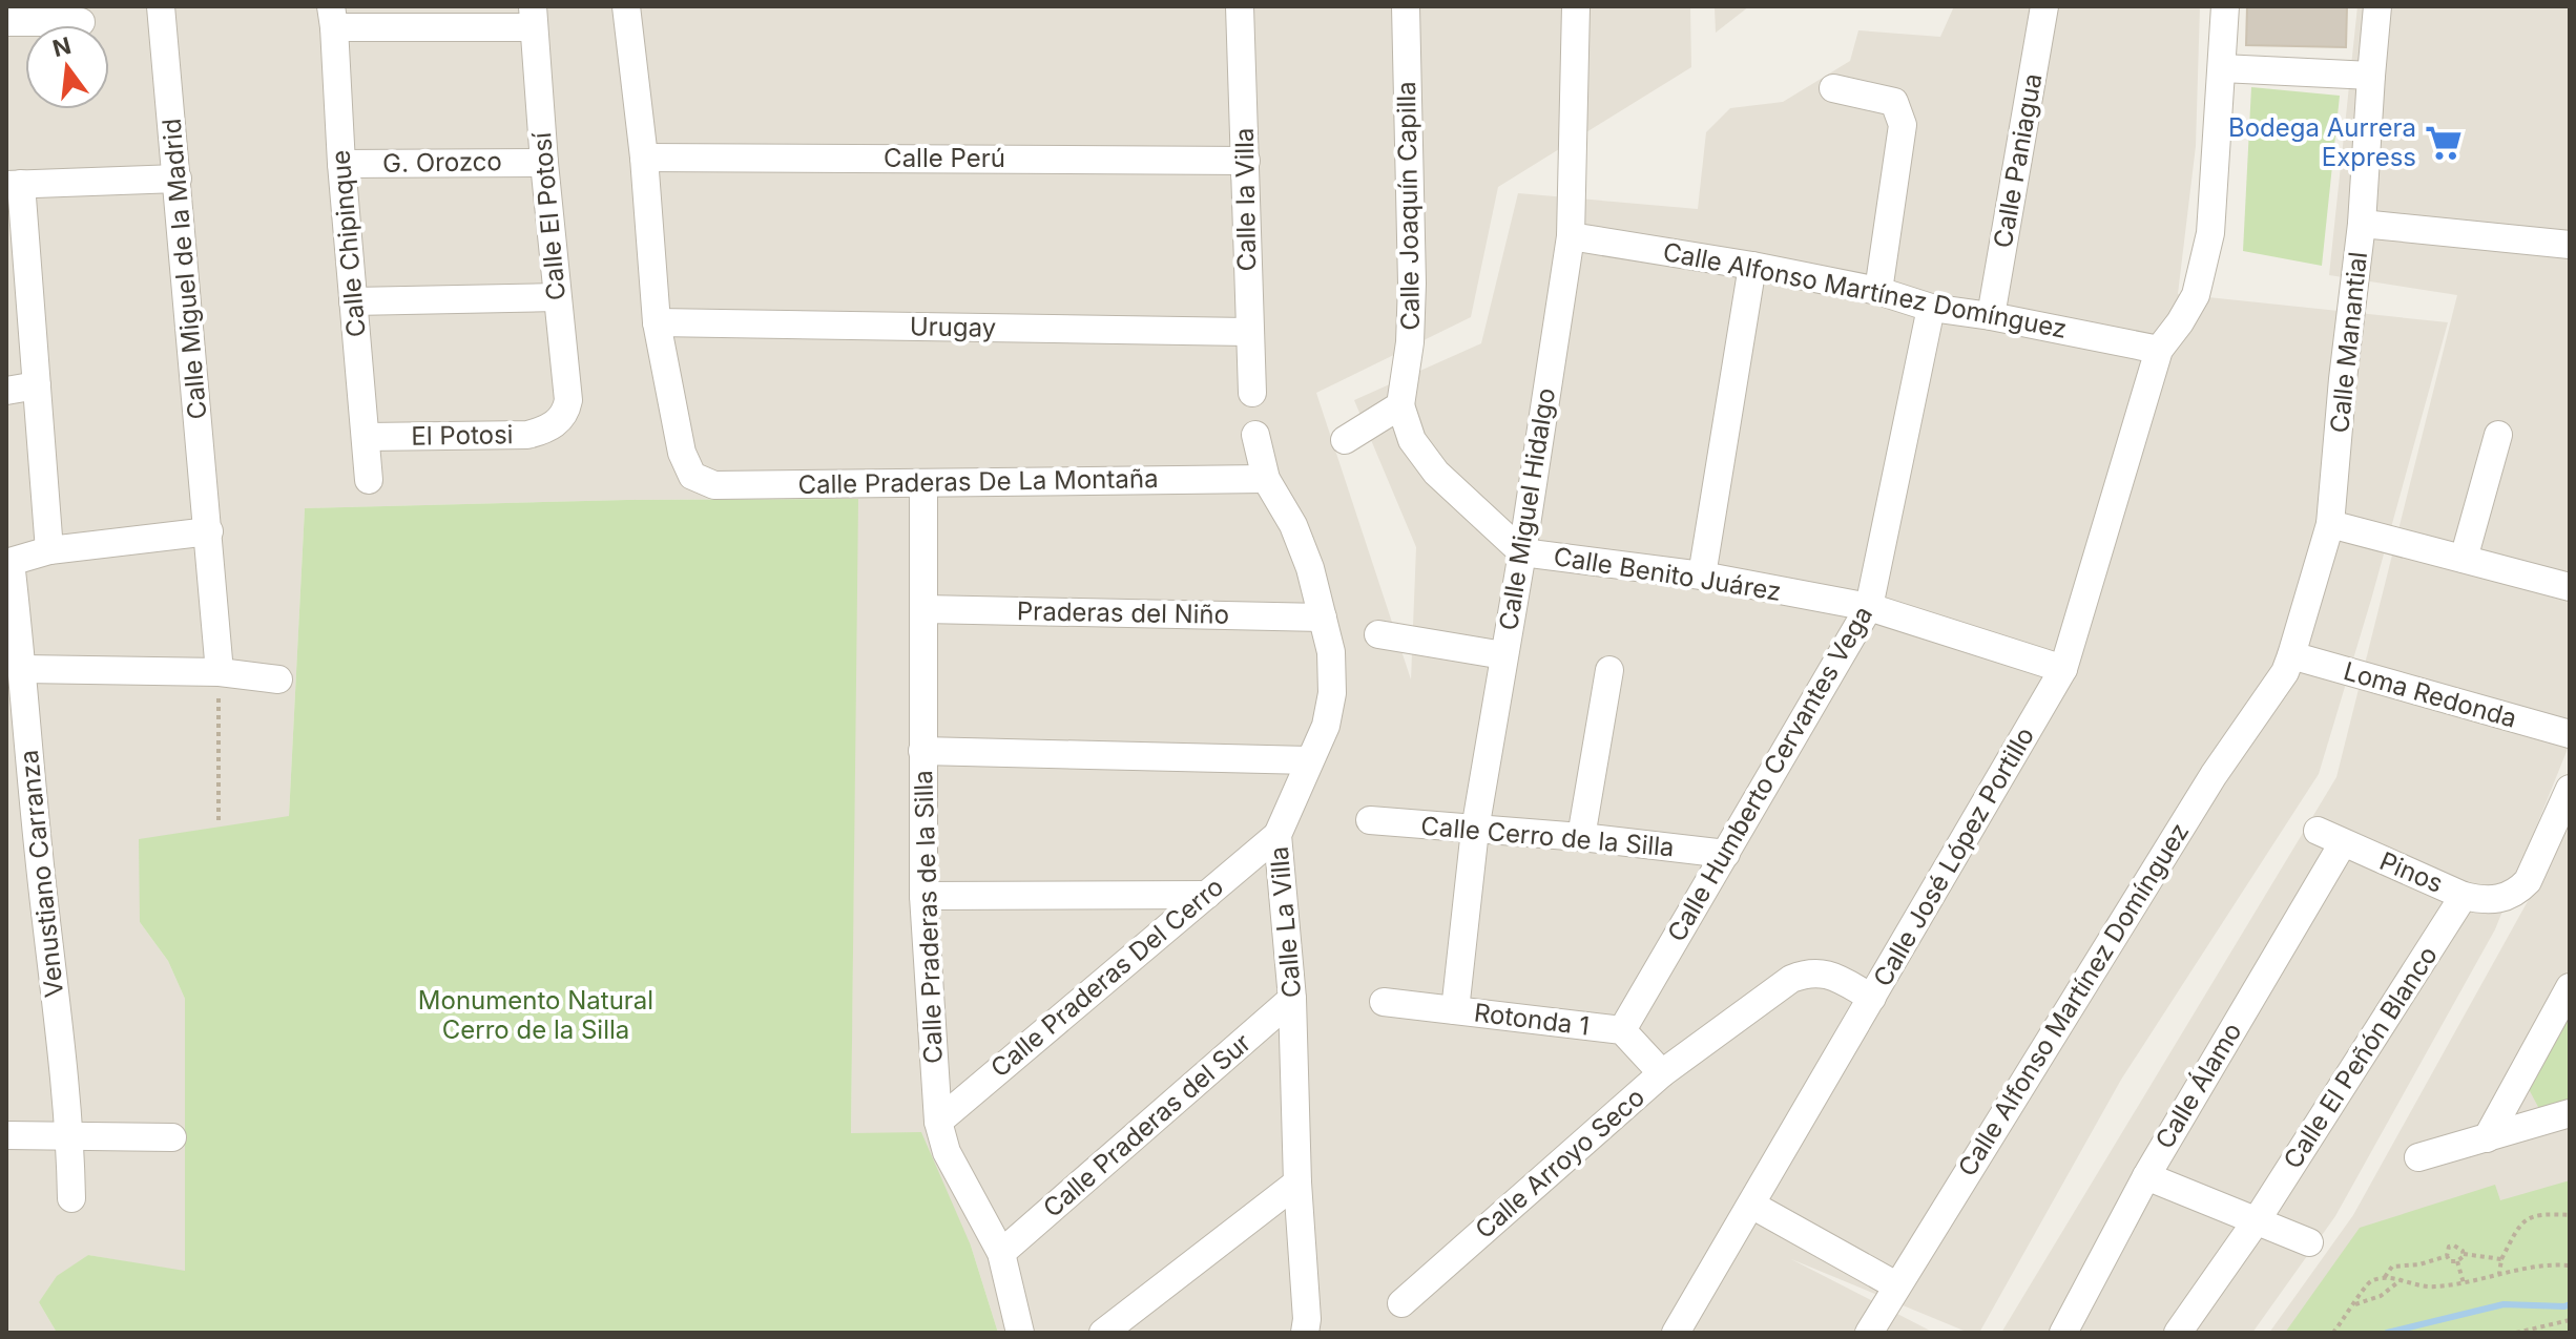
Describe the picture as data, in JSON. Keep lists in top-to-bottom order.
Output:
{
  "streets": {
    "street": [
      "Calle Perú",
      "Calle Paniagua",
      "G. Orozco",
      "Calle la Villa",
      "Calle Joaquín Capilla",
      "Calle El Potosí",
      "Calle Chipinque",
      "Calle Miguel de la Madrid",
      "Calle Alfonso Martínez Domínguez",
      "Urugay",
      "Calle Manantial",
      "El Potosi",
      "Calle Praderas De La Montaña",
      "Calle Miguel Hidalgo",
      "Calle Benito Juárez",
      "Praderas del Niño",
      "Loma Redonda",
      "Calle Humberto Cervantes Vega",
      "Calle Cerro de la Silla",
      "Calle José López Portillo",
      "Pinos",
      "Venustiano Carranza",
      "Calle Praderas de la Silla",
      "Calle La Villa",
      "Calle Praderas Del Cerro",
      "Rotonda 1",
      "Calle El Peñón Blanco",
      "Calle Álamo",
      "Calle Praderas del Sur",
      "Calle Arroyo Seco"
    ]
  },
  "crossings": [
    ["Calle Perú", "Calle la Villa"],
    ["Calle Paniagua", "Calle Alfonso Martínez Domínguez"],
    ["G. Orozco", "Calle El Potosí"],
    ["G. Orozco", "Calle Chipinque"],
    ["Calle la Villa", "Urugay"],
    ["Calle Joaquín Capilla", "Calle Benito Juárez"],
    ["Calle El Potosí", "El Potosi"],
    ["Calle Chipinque", "El Potosi"],
    ["Calle Alfonso Martínez Domínguez", "Calle Manantial"],
    ["Calle Alfonso Martínez Domínguez", "Calle Miguel Hidalgo"],
    ["Calle Alfonso Martínez Domínguez", "Loma Redonda"],
    ["Calle Alfonso Martínez Domínguez", "Calle Humberto Cervantes Vega"],
    ["Calle Alfonso Martínez Domínguez", "Calle José López Portillo"],
    ["Urugay", "Calle Praderas De La Montaña"],
    ["Calle Manantial", "Loma Redonda"],
    ["Calle Praderas De La Montaña", "Calle Praderas de la Silla"],
    ["Calle Praderas De La Montaña", "Calle La Villa"],
    ["Calle Miguel Hidalgo", "Calle Benito Juárez"],
    ["Calle Miguel Hidalgo", "Calle Cerro de la Silla"],
    ["Calle Miguel Hidalgo", "Rotonda 1"],
    ["Calle Benito Juárez", "Calle Humberto Cervantes Vega"],
    ["Calle Benito Juárez", "Calle José López Portillo"],
    ["Praderas del Niño", "Calle Praderas de la Silla"],
    ["Praderas del Niño", "Calle La Villa"],
    ["Calle Humberto Cervantes Vega", "Calle Cerro de la Silla"],
    ["Calle Humberto Cervantes Vega", "Rotonda 1"],
    ["Calle José López Portillo", "Calle Arroyo Seco"],
    ["Pinos", "Calle El Peñón Blanco"],
    ["Pinos", "Calle Álamo"],
    ["Calle Praderas de la Silla", "Calle Praderas Del Cerro"],
    ["Calle Praderas de la Silla", "Calle Praderas del Sur"],
    ["Calle La Villa", "Calle Praderas Del Cerro"],
    ["Calle La Villa", "Calle Praderas del Sur"],
    ["Rotonda 1", "Calle Arroyo Seco"]
  ],
  "parks": ["Monumento Natural Cerro de la Silla"],
  "places": {
    "supermarket": ["Bodega Aurrera Express"]
  },
  "north": "top"
}
